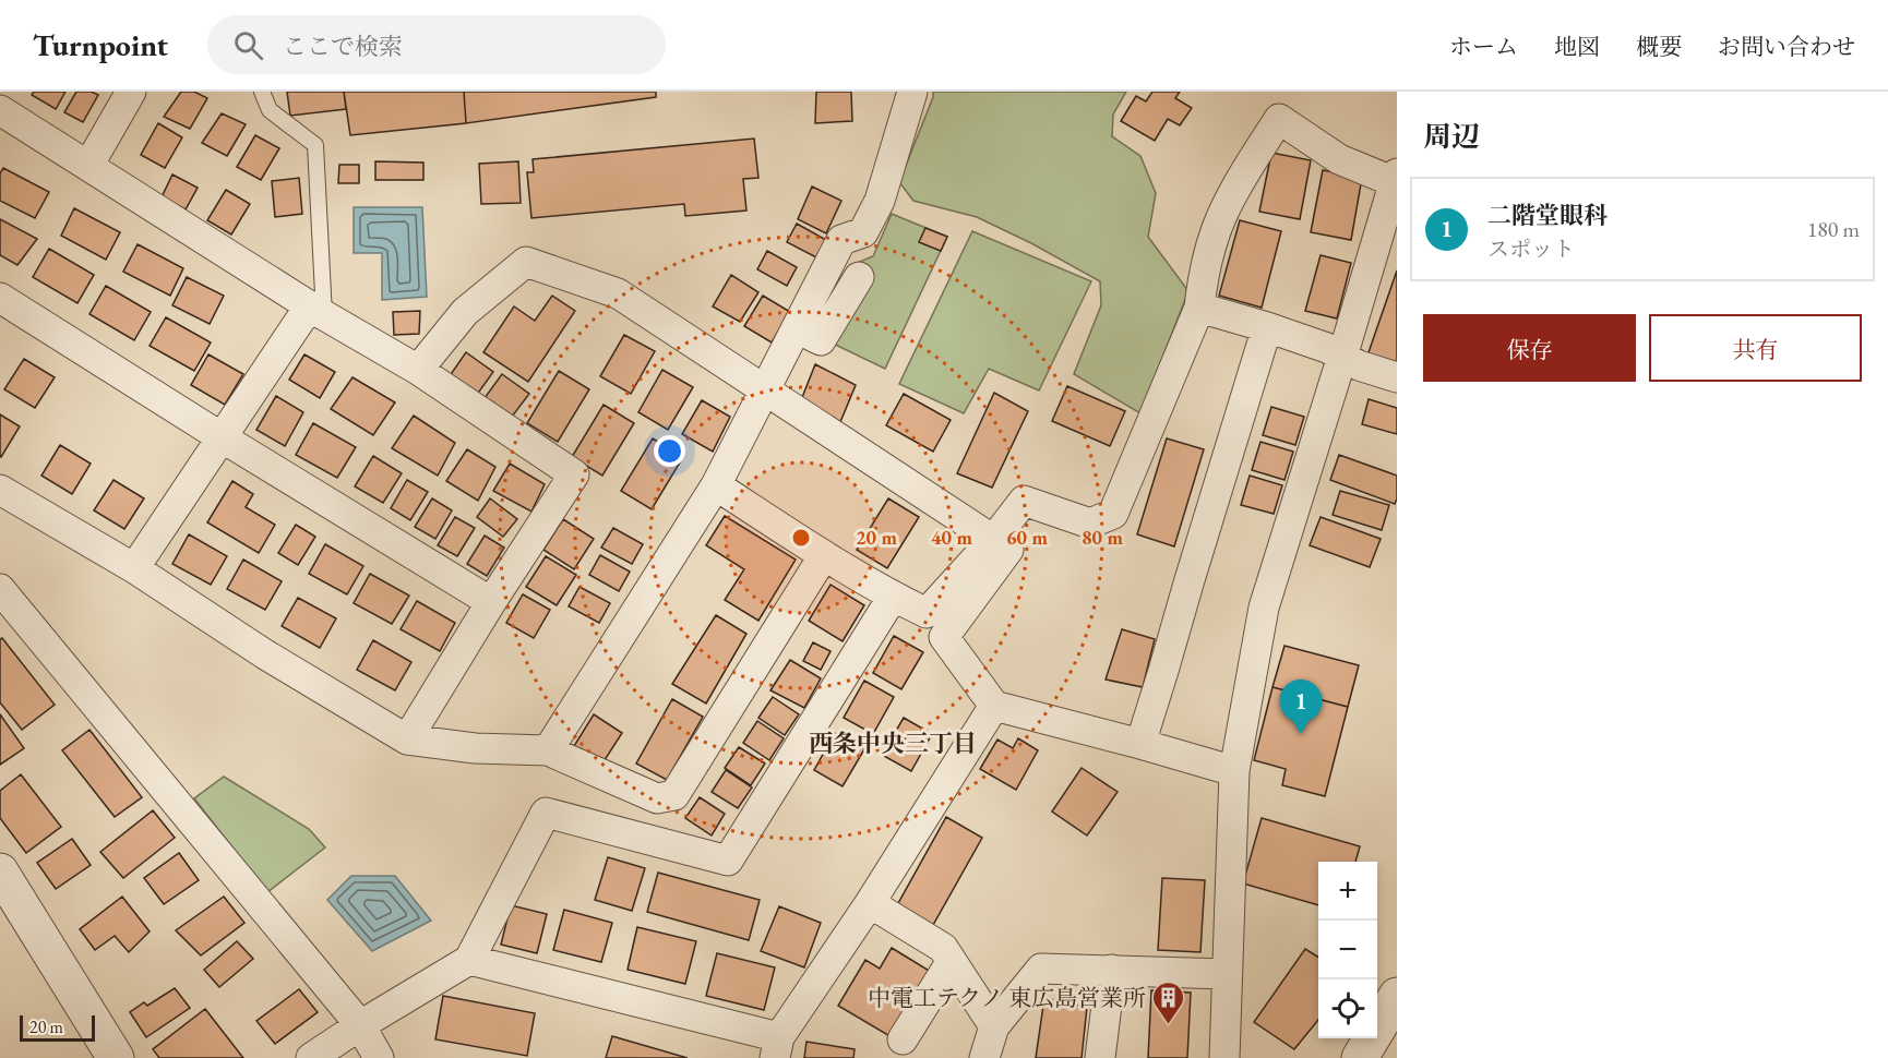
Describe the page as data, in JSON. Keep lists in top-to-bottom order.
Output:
{
  "districts": ["西条中央三丁目"],
  "places": {
    "building": ["中電工テクノ 東広島営業所"]
  },
  "scale_bar": "20 m",
  "page": {
    "header": "Turnpoint",
    "search": "ここで検索",
    "nav": [
      "ホーム",
      "地図",
      "概要",
      "お問い合わせ"
    ],
    "heading": "周辺",
    "list": [
      {
        "mark": "1",
        "name": "二階堂眼科",
        "note": "スポット",
        "value": "180 m"
      }
    ],
    "buttons": ["保存", "共有"],
    "pins": "1",
    "map_buttons": ["+", "−"],
    "scale": "20 m"
  },
  "rings": [
    "20 m",
    "40 m",
    "60 m",
    "80 m"
  ]
}
